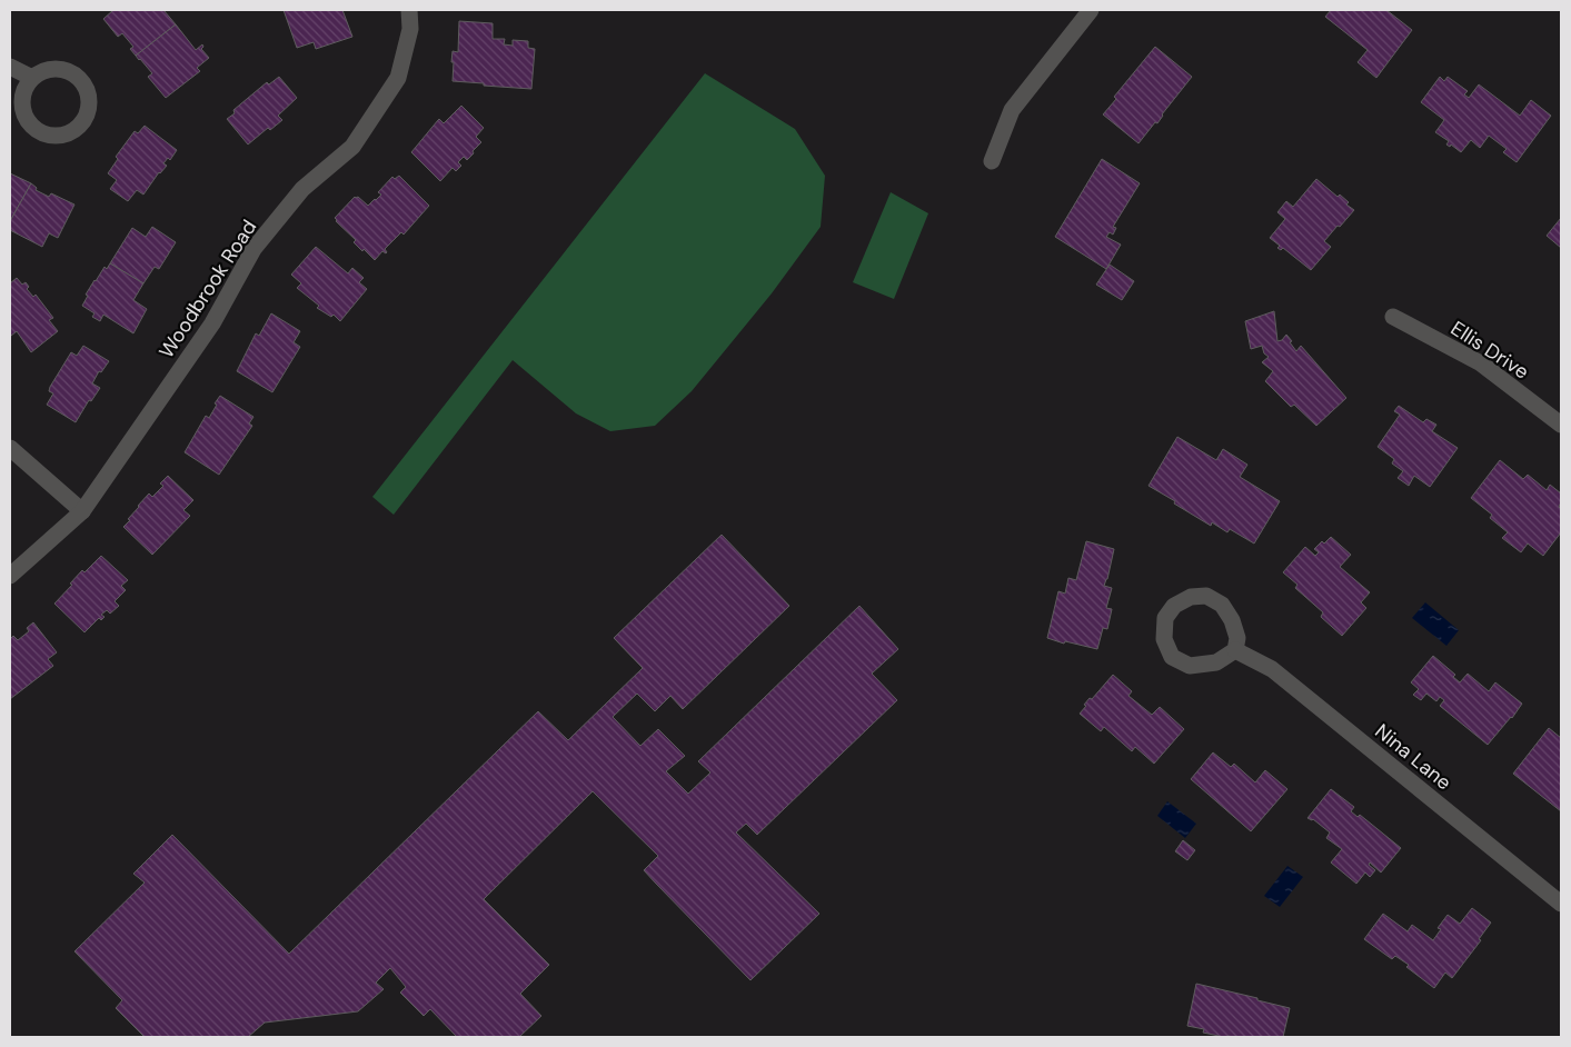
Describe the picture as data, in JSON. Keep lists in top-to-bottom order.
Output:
{
  "streets": {
    "street": ["Woodbrook Road", "Ellis Drive", "Nina Lane"]
  }
}
